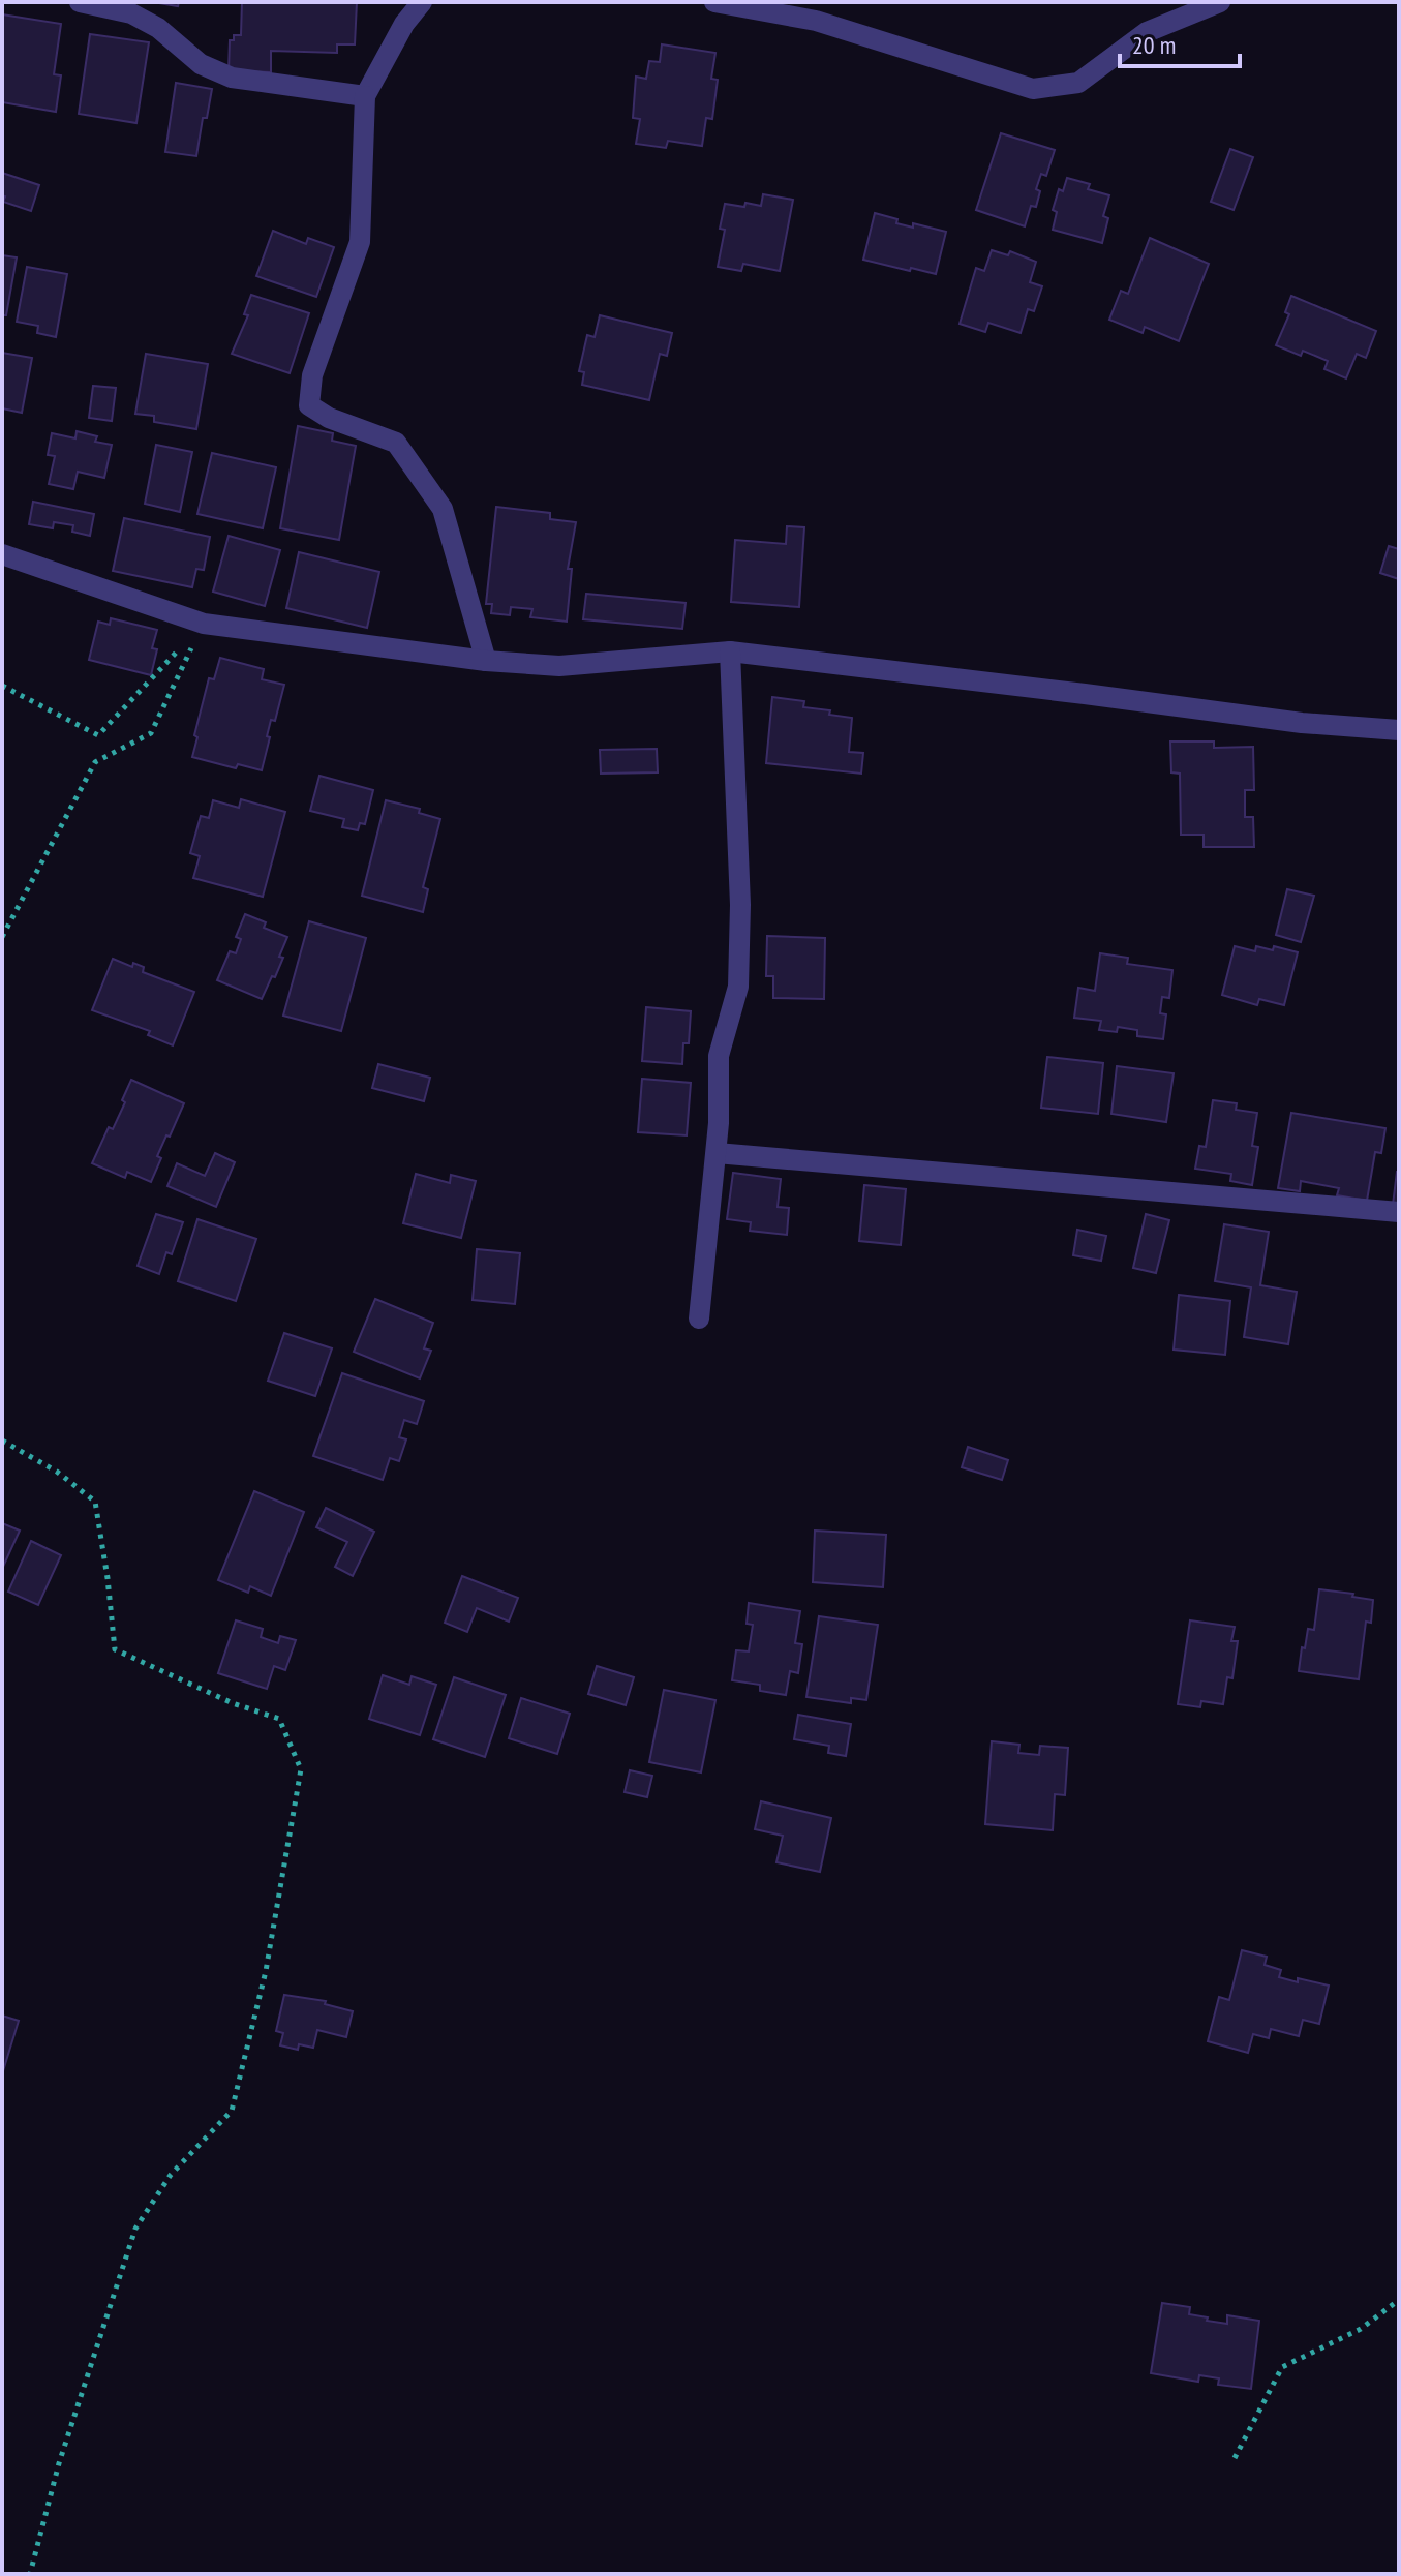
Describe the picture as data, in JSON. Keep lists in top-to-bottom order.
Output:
{
  "scale_bar": "20 m"
}
